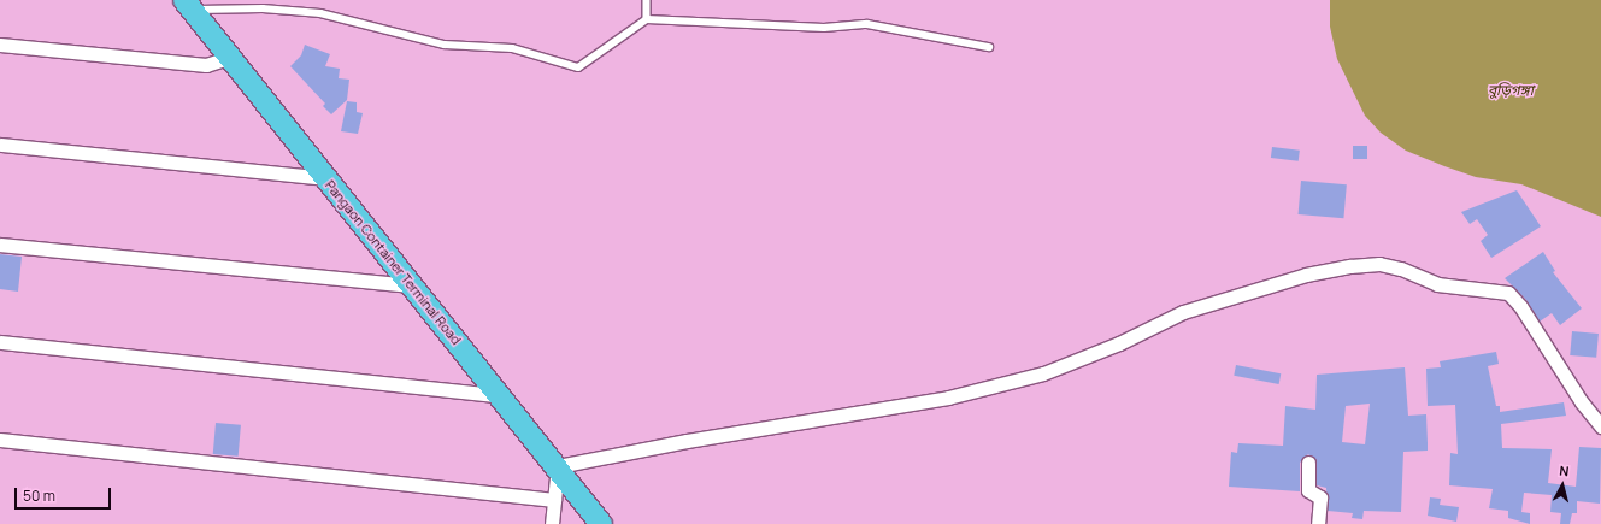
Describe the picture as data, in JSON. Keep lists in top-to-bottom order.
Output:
{
  "streets": {
    "highway": ["Pangaon Container Terminal Road"]
  },
  "water": ["বুড়িগঙ্গা"],
  "scale_bar": "50 m",
  "north": "top"
}
